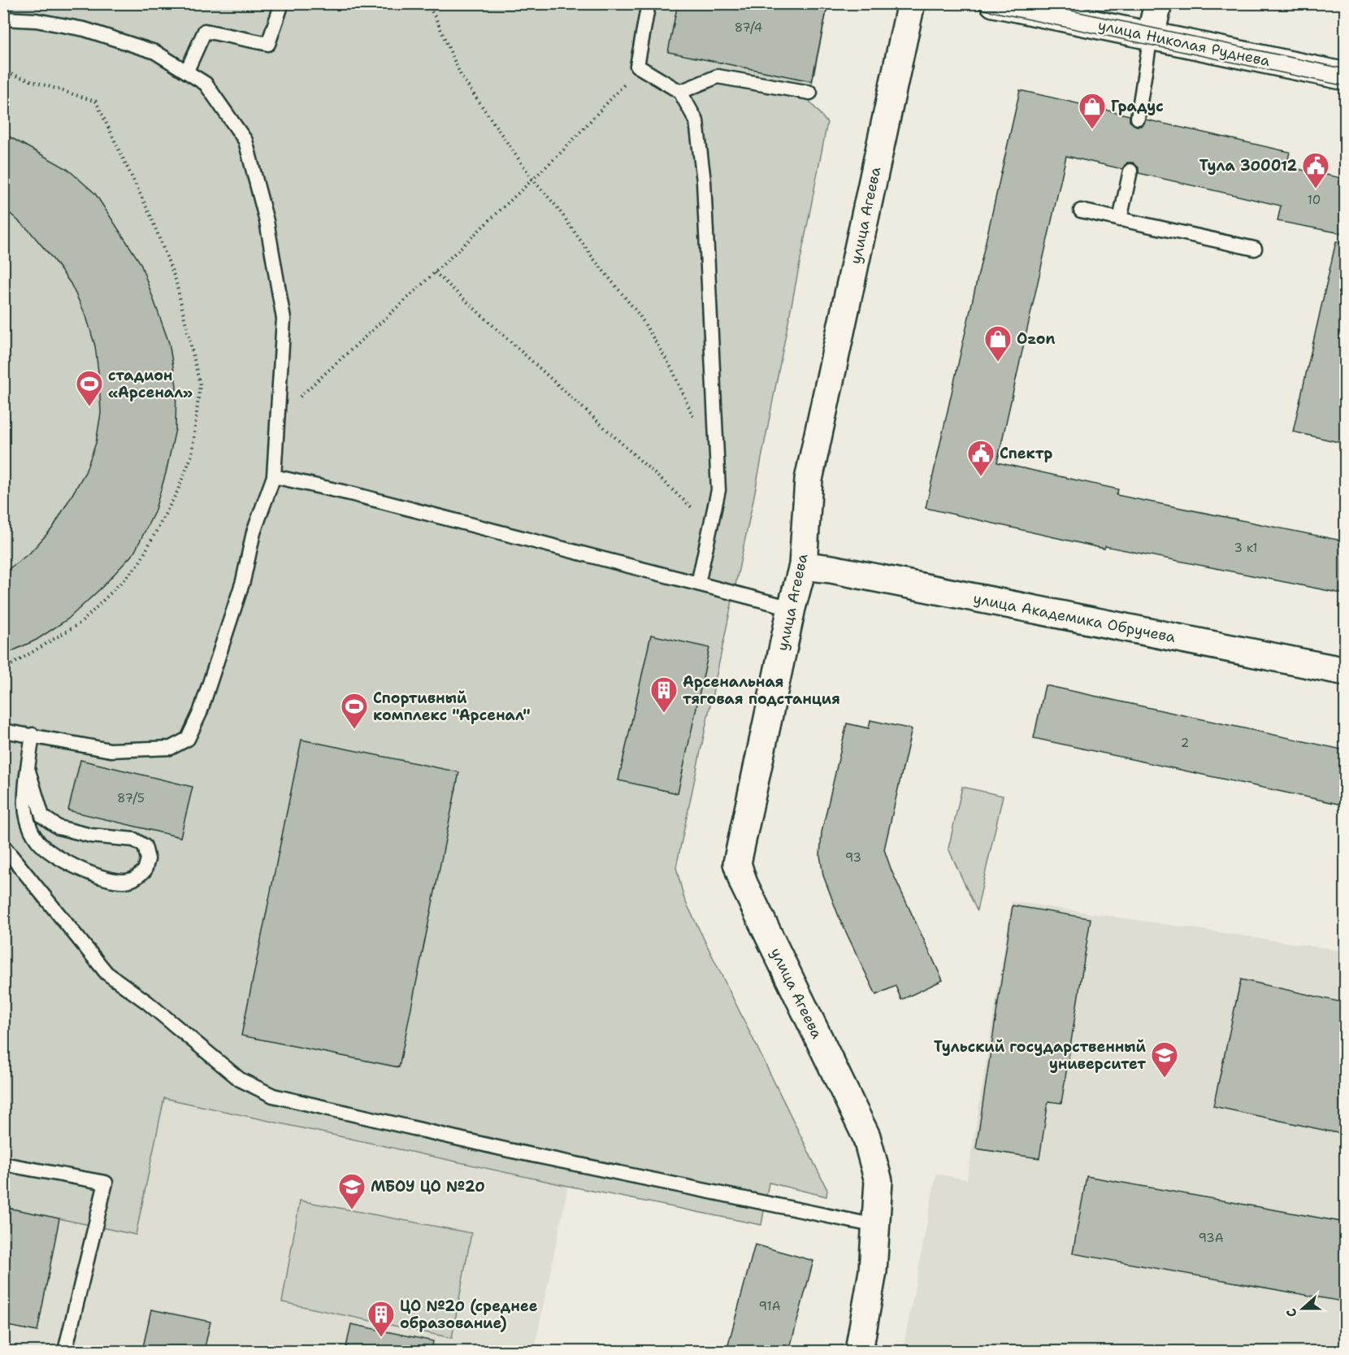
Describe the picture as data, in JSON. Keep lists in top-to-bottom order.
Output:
{
  "streets": {
    "street": ["улица Николая Руднева", "улица Агеева", "улица Академика Обручева"]
  },
  "crossings": [
    ["улица Агеева", "улица Академика Обручева"]
  ],
  "places": {
    "shop": ["Градус", "Ozon"],
    "public building": ["Тула 300012", "Спектр"],
    "sports": ["стадион «Арсенал»", "Спортивный комплекс \"Арсенал\""],
    "building": ["Арсенальная тяговая подстанция", "ЦО №20 (среднее образование)"],
    "school or university": ["Тульский государственный университет", "МБОУ ЦО №20"]
  },
  "house_numbers": [
    "87/4",
    "10",
    "3 к1",
    "2",
    "87/5",
    "93",
    "93А",
    "91А"
  ],
  "north": "left"
}
